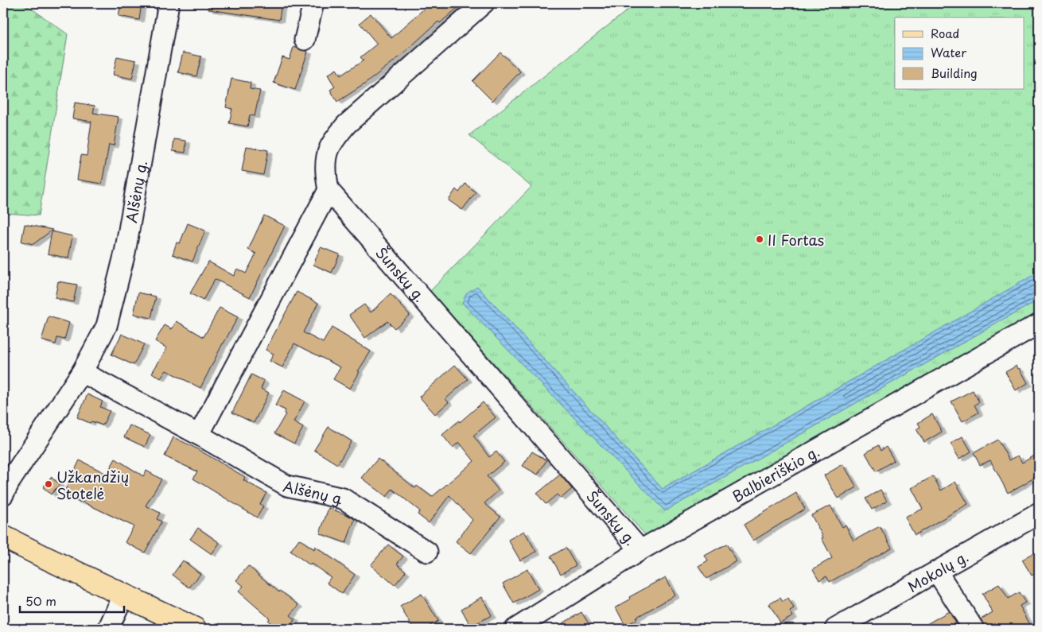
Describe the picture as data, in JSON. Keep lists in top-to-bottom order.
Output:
{
  "streets": {
    "street": [
      "Alšėnų g.",
      "Šunskų g.",
      "Balbieriškio g.",
      "Mokolų g."
    ]
  },
  "crossings": [
    ["Šunskų g.", "Balbieriškio g."]
  ],
  "places": ["II Fortas", "Užkandžių Stotelė"],
  "legend": ["Road", "Water", "Building"],
  "scale_bar": "50 m"
}
